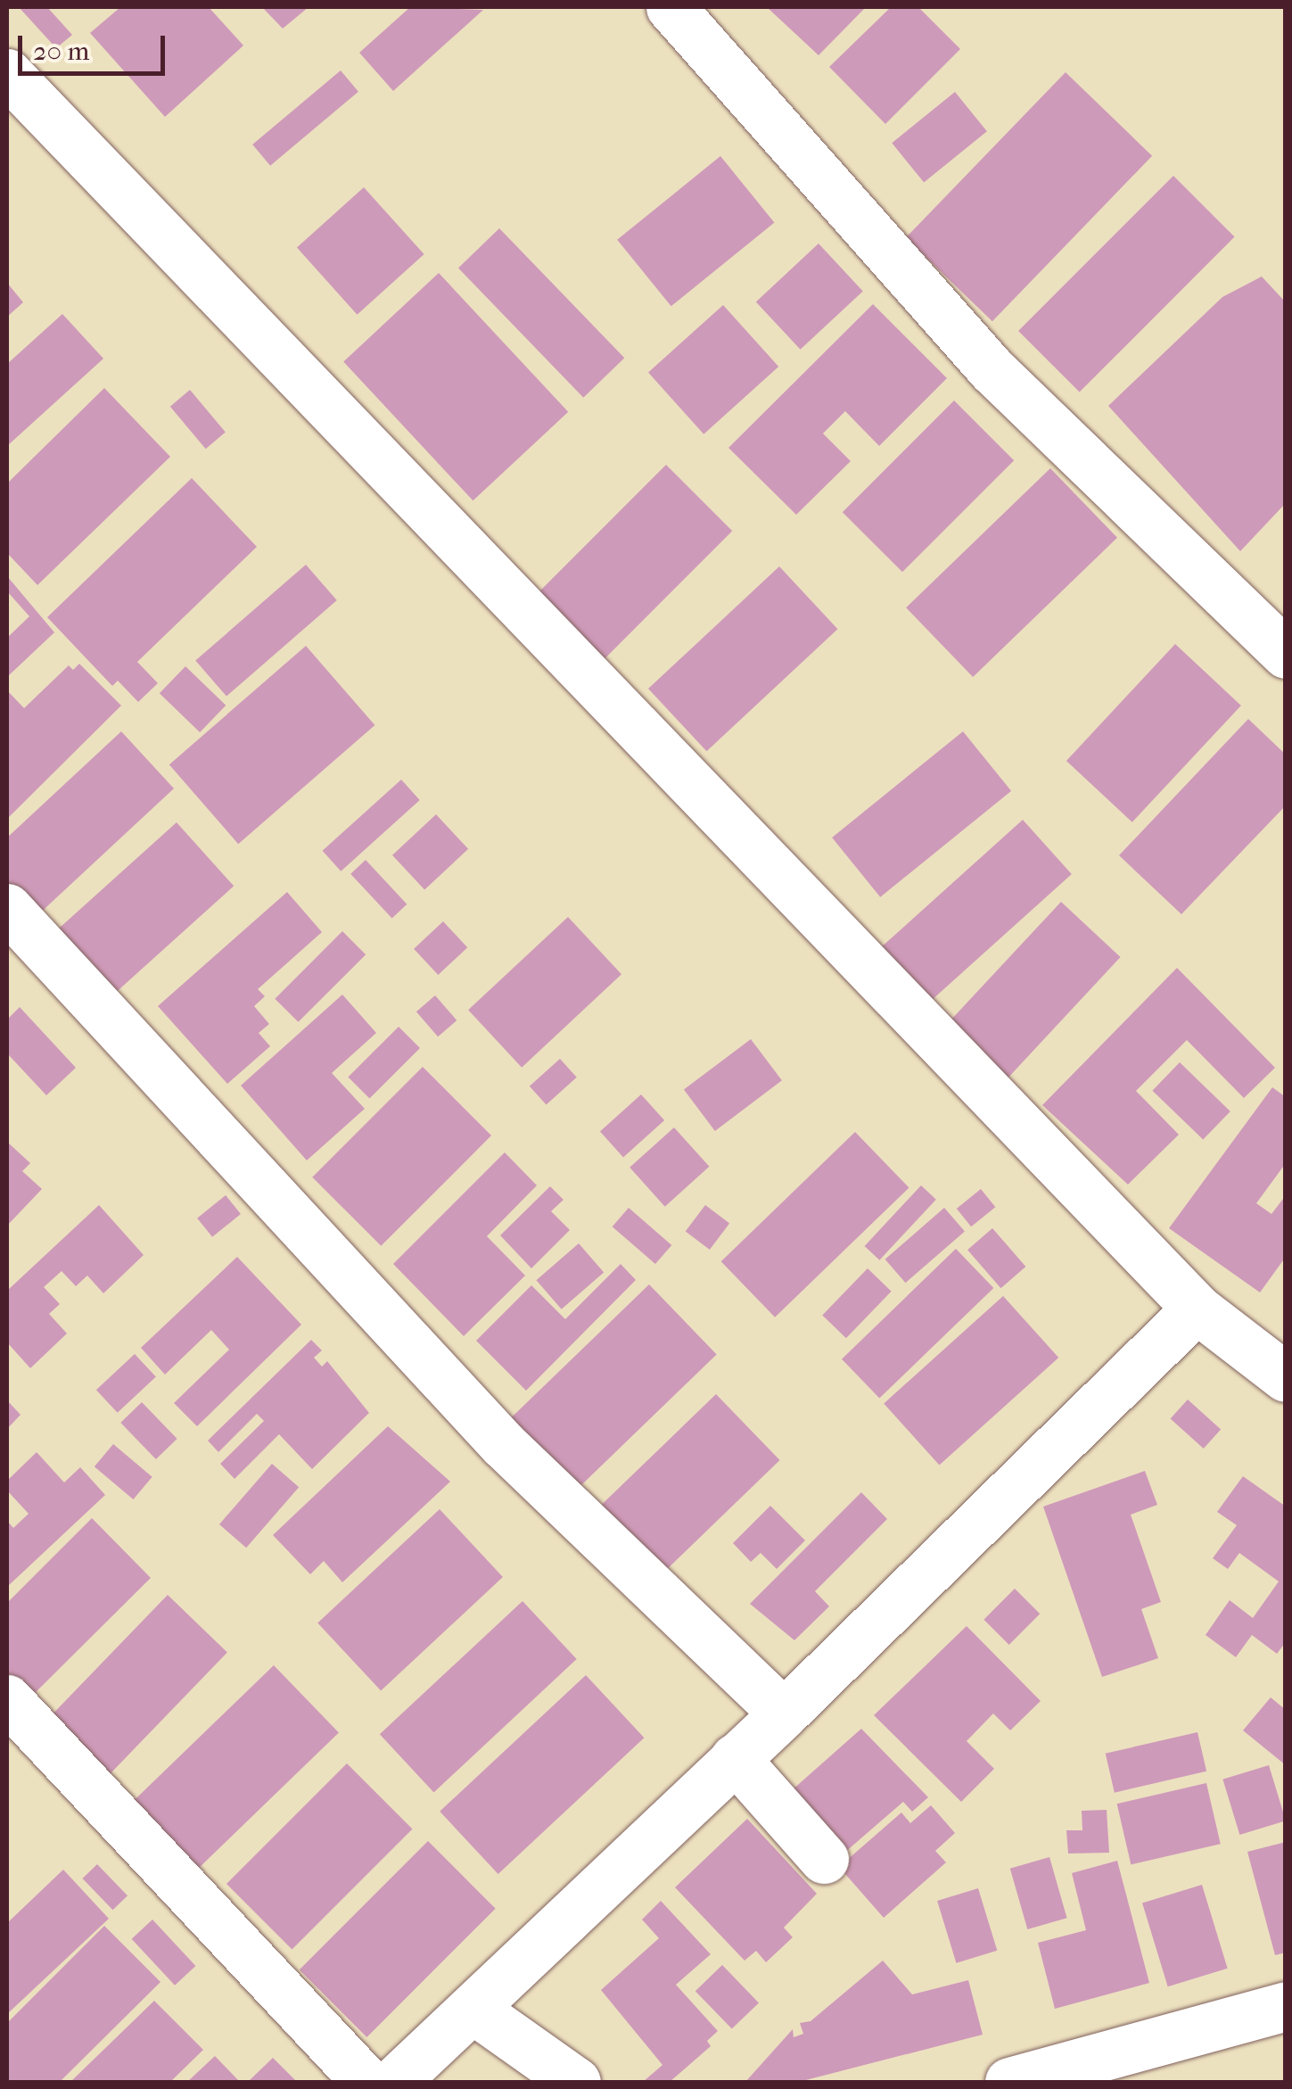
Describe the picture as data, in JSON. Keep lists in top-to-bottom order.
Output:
{
  "scale_bar": "20 m"
}
